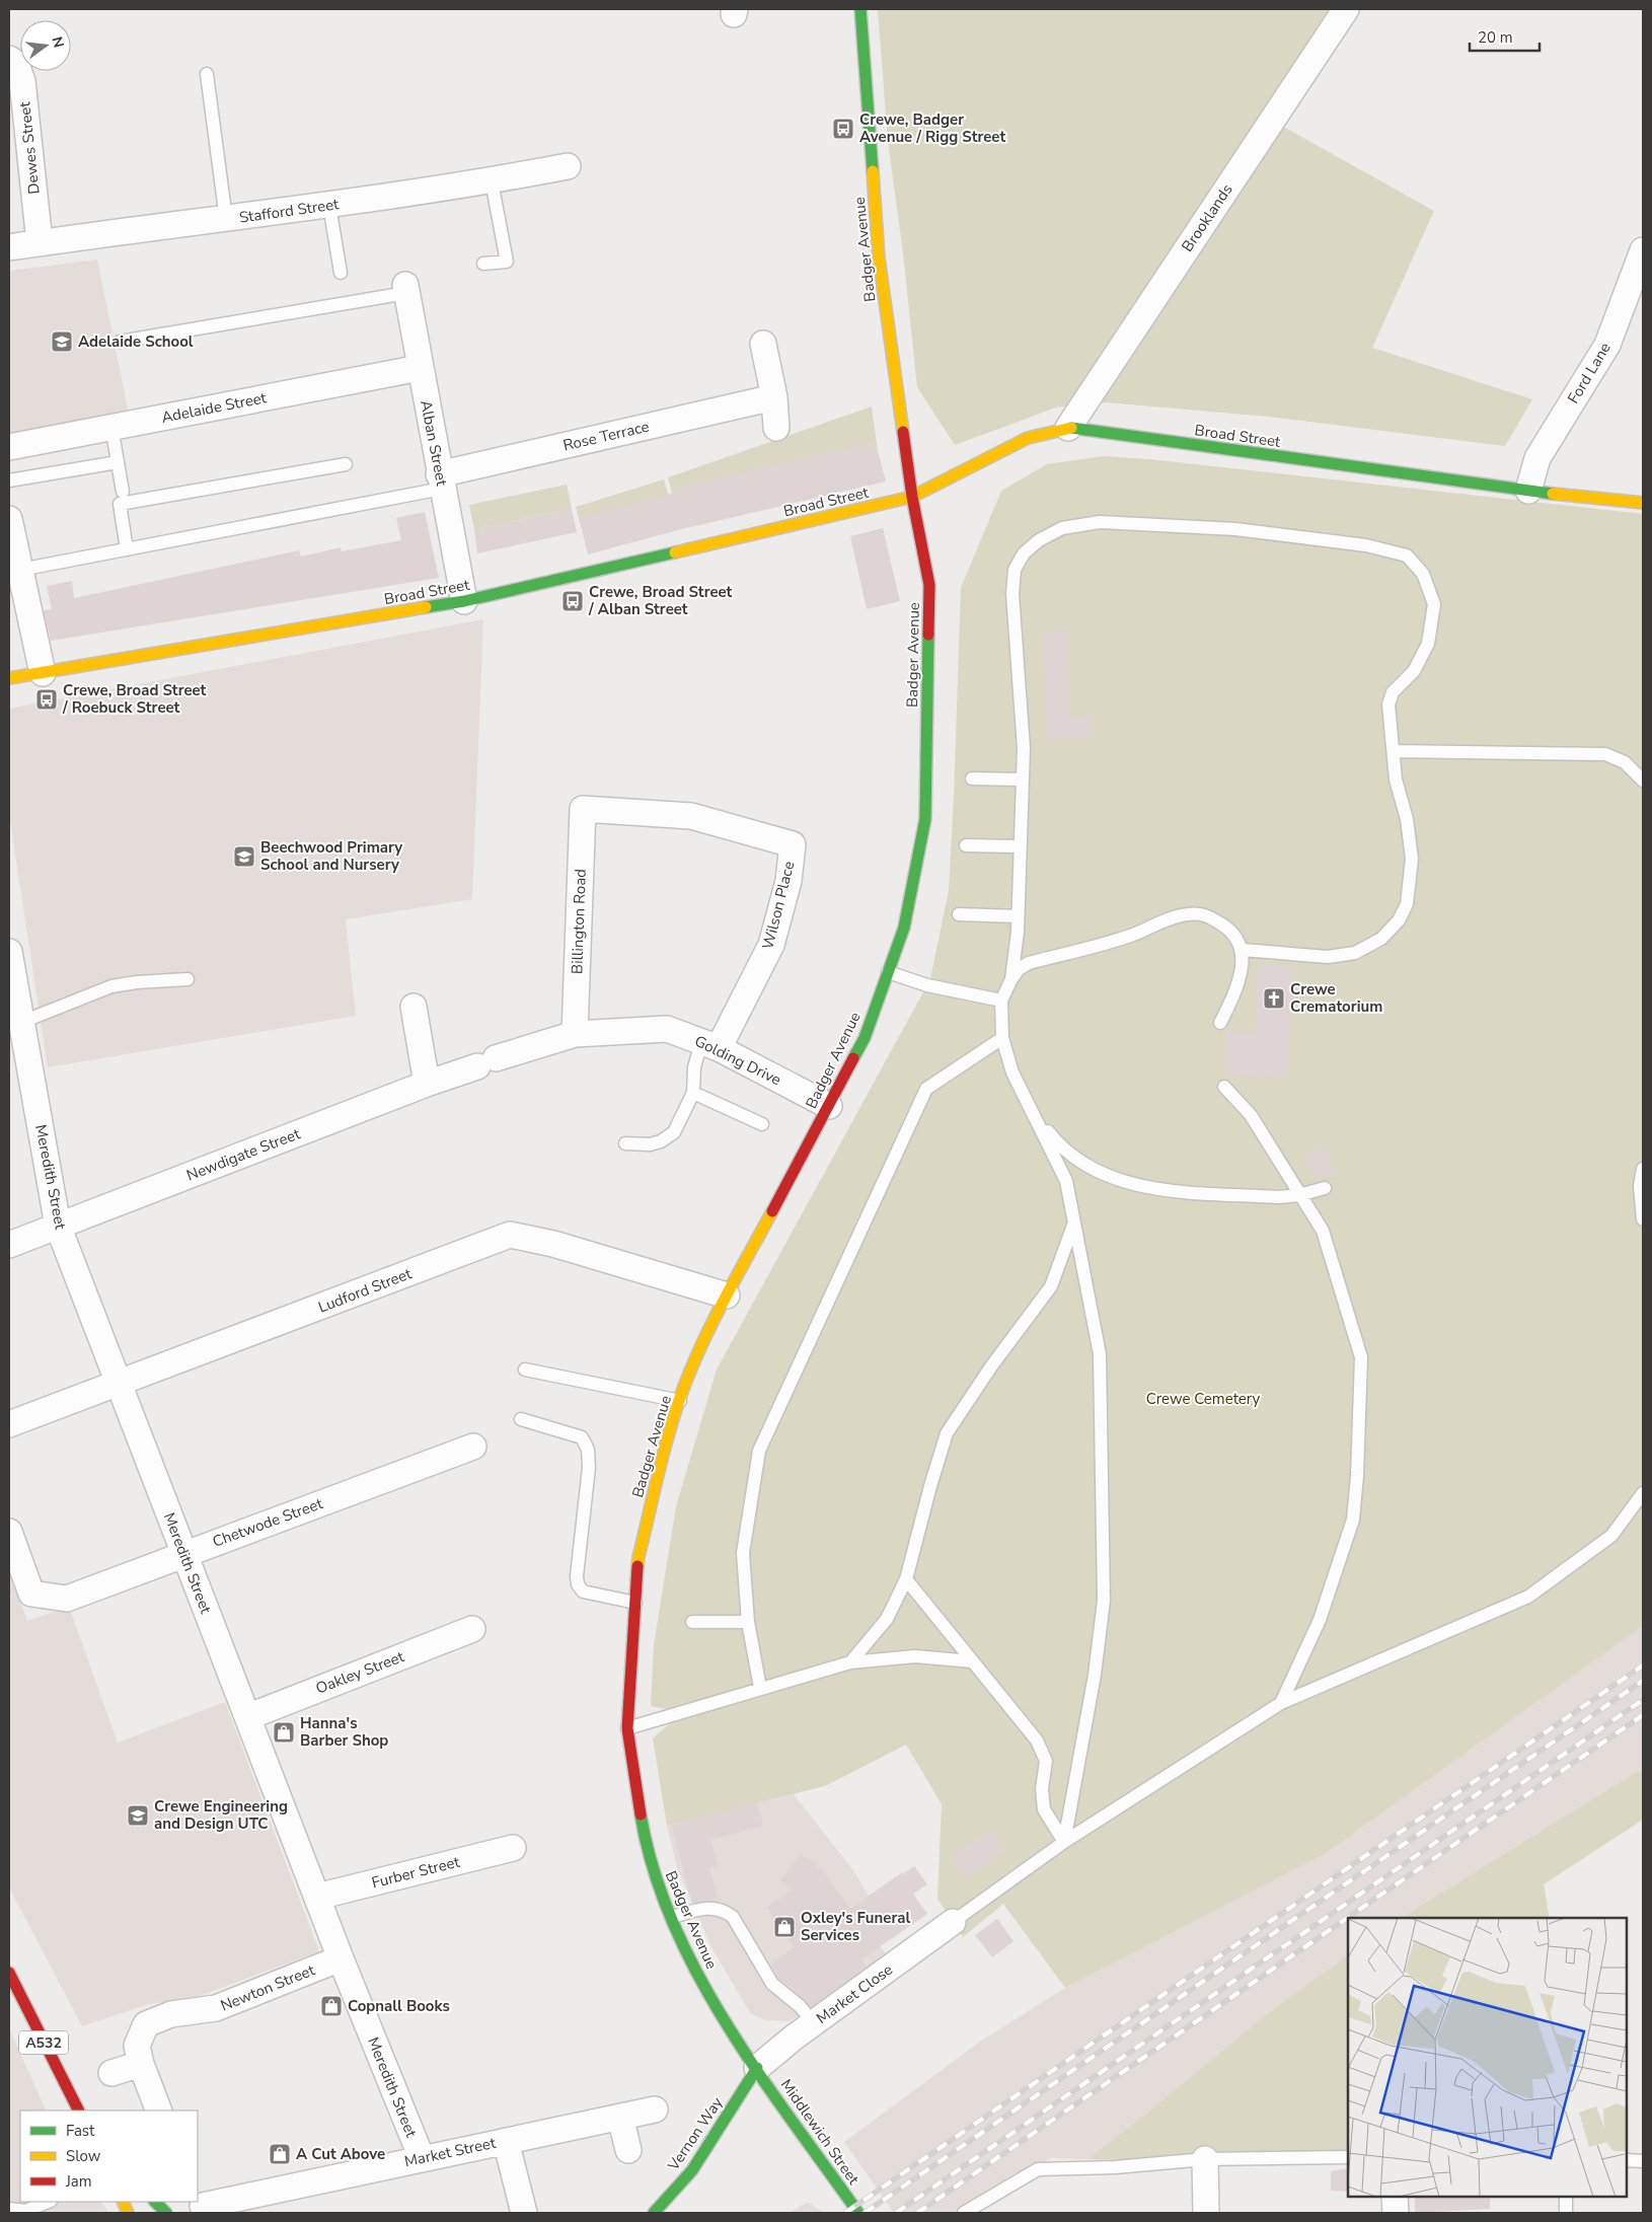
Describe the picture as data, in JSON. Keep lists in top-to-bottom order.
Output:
{
  "streets": {
    "street": [
      "Dewes Street",
      "Stafford Street",
      "Brooklands",
      "Badger Avenue",
      "Ford Lane",
      "Adelaide Street",
      "Rose Terrace",
      "Broad Street",
      "Alban Street",
      "Wilson Place",
      "Billington Road",
      "Golding Drive",
      "Newdigate Street",
      "Meredith Street",
      "Ludford Street",
      "Chetwode Street",
      "Oakley Street",
      "Furber Street",
      "Newton Street",
      "Market Close",
      "A532",
      "Middlewich Street",
      "Vernon Way",
      "Market Street"
    ]
  },
  "crossings": [
    ["Dewes Street", "Stafford Street"],
    ["Brooklands", "Broad Street"],
    ["Badger Avenue", "Broad Street"],
    ["Badger Avenue", "Golding Drive"],
    ["Badger Avenue", "Ludford Street"],
    ["Badger Avenue", "Market Close"],
    ["Badger Avenue", "Middlewich Street"],
    ["Badger Avenue", "Vernon Way"],
    ["Ford Lane", "Broad Street"],
    ["Adelaide Street", "Alban Street"],
    ["Rose Terrace", "Alban Street"],
    ["Broad Street", "Alban Street"],
    ["Wilson Place", "Billington Road"],
    ["Wilson Place", "Golding Drive"],
    ["Billington Road", "Golding Drive"],
    ["Golding Drive", "Newdigate Street"],
    ["Newdigate Street", "Meredith Street"],
    ["Meredith Street", "Ludford Street"],
    ["Meredith Street", "Chetwode Street"],
    ["Meredith Street", "Oakley Street"],
    ["Meredith Street", "Furber Street"],
    ["Meredith Street", "Newton Street"],
    ["Meredith Street", "Market Street"],
    ["Market Close", "Middlewich Street"],
    ["Market Close", "Vernon Way"],
    ["Middlewich Street", "Vernon Way"]
  ],
  "parks": ["Crewe Cemetery"],
  "places": {
    "bus stop": ["Crewe, Badger Avenue / Rigg Street", "Crewe, Broad Street / Alban Street", "Crewe, Broad Street / Roebuck Street"],
    "school or university": ["Adelaide School", "Beechwood Primary School and Nursery", "Crewe Engineering and Design UTC"],
    "church": ["Crewe Crematorium"],
    "shop": [
      "Hanna's Barber Shop",
      "Oxley's Funeral Services",
      "Copnall Books",
      "A Cut Above"
    ]
  },
  "legend": ["Fast", "Slow", "Jam"],
  "scale_bar": "20 m",
  "north": "right"
}
